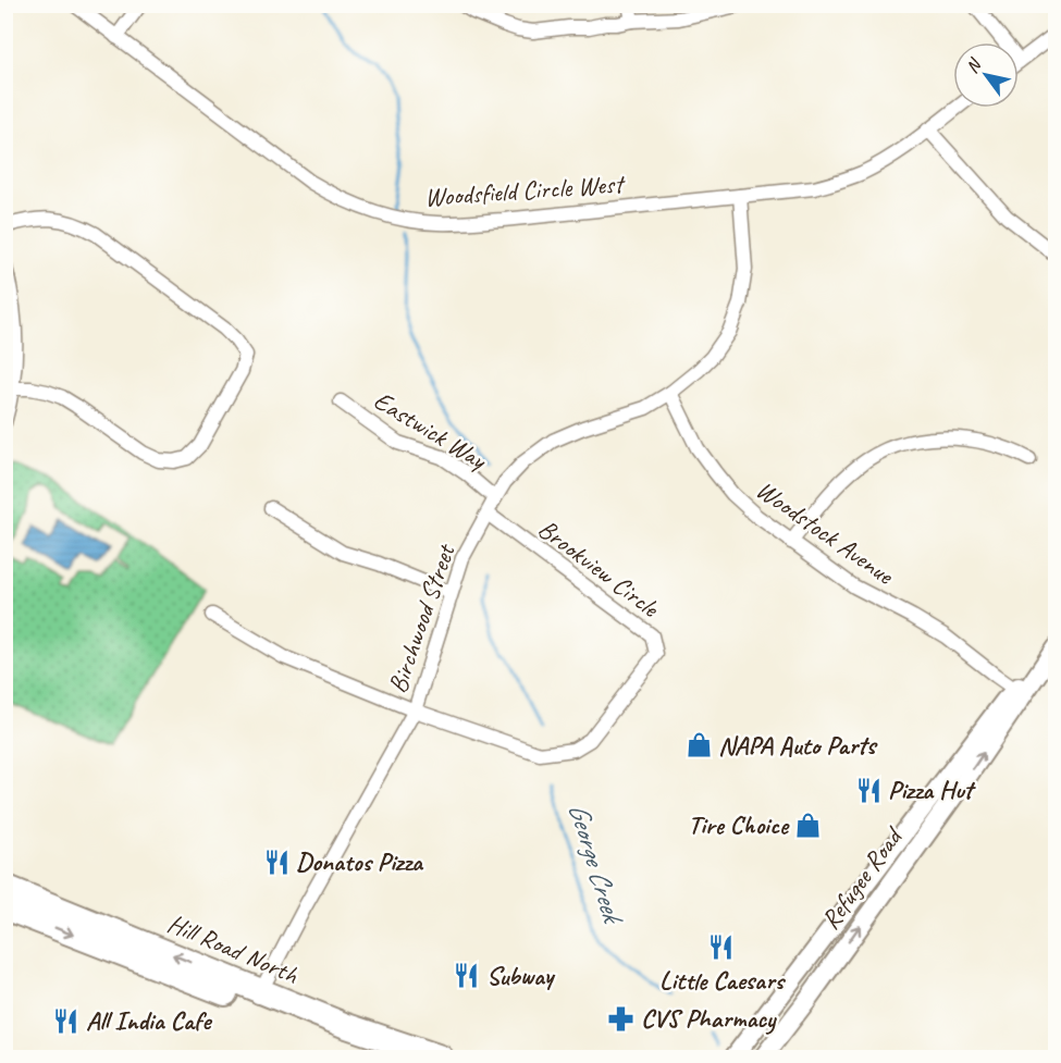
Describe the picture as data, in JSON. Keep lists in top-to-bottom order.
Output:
{
  "streets": {
    "highway": ["Hill Road North"],
    "main road": ["Refugee Road"],
    "street": [
      "Woodsfield Circle West",
      "Eastwick Way",
      "Woodstock Avenue",
      "Brookview Circle",
      "Birchwood Street"
    ]
  },
  "crossings": [
    ["Woodsfield Circle West", "Birchwood Street"],
    ["Eastwick Way", "Birchwood Street"],
    ["Woodstock Avenue", "Birchwood Street"],
    ["Woodstock Avenue", "Refugee Road"],
    ["Brookview Circle", "Birchwood Street"],
    ["Birchwood Street", "Hill Road North"]
  ],
  "water": ["George Creek"],
  "places": {
    "shop": ["NAPA Auto Parts", "Tire Choice"],
    "restaurant": [
      "Pizza Hut",
      "Donatos Pizza",
      "Little Caesars",
      "Subway",
      "All India Cafe"
    ],
    "pharmacy": ["CVS Pharmacy"]
  },
  "north": "top left"
}
